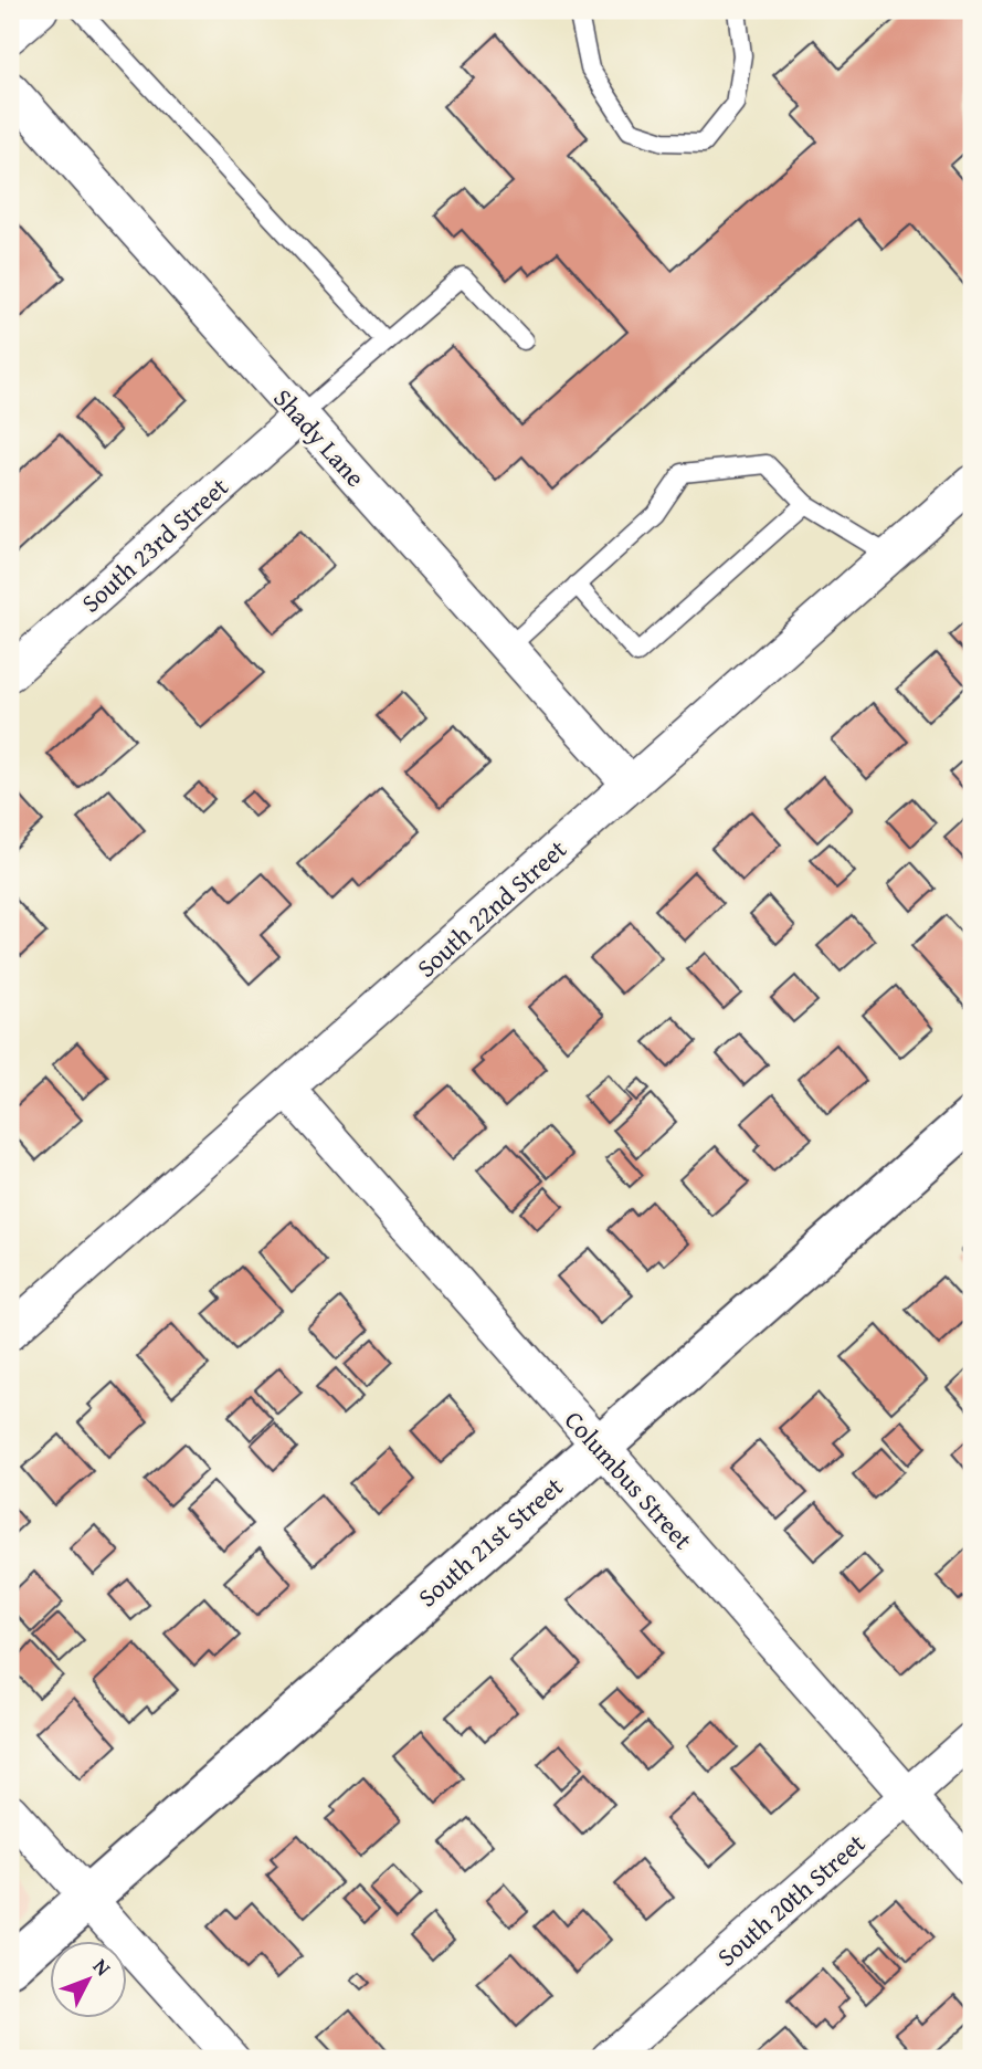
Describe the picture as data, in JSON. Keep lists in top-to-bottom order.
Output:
{
  "streets": {
    "street": [
      "Shady Lane",
      "South 23rd Street",
      "South 22nd Street",
      "Columbus Street",
      "South 21st Street",
      "South 20th Street"
    ]
  },
  "crossings": [
    ["Shady Lane", "South 23rd Street"],
    ["Shady Lane", "South 22nd Street"],
    ["South 22nd Street", "Columbus Street"],
    ["Columbus Street", "South 21st Street"],
    ["Columbus Street", "South 20th Street"]
  ],
  "north": "top right"
}
